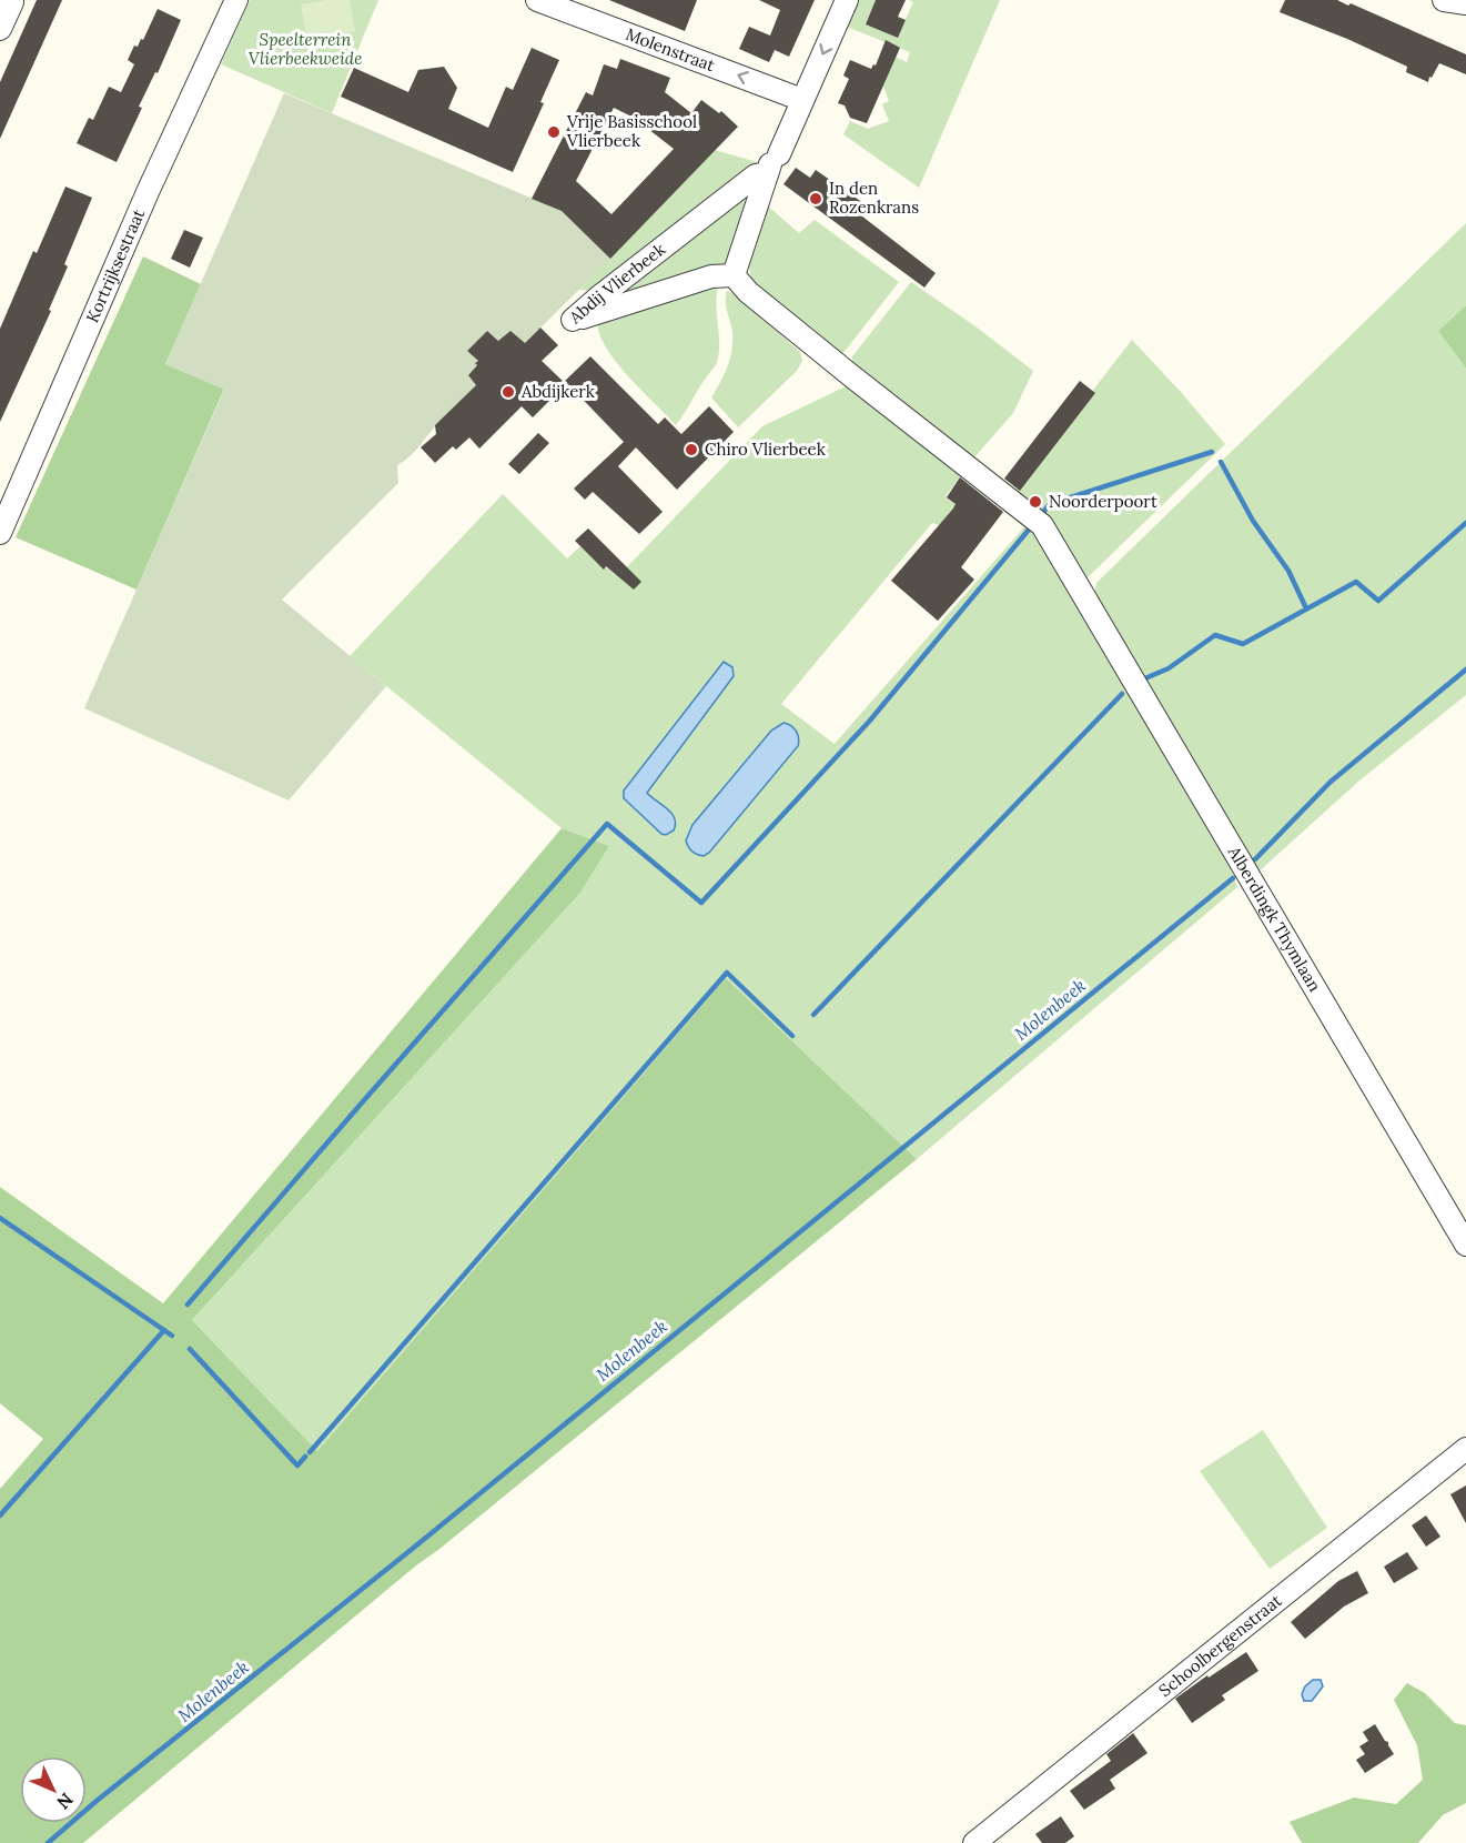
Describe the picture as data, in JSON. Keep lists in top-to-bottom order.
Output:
{
  "streets": {
    "street": [
      "Molenstraat",
      "Kortrijksestraat",
      "Abdij Vlierbeek",
      "Alberdingk Thymlaan",
      "Schoolbergenstraat"
    ]
  },
  "crossings": [
    ["Abdij Vlierbeek", "Alberdingk Thymlaan"]
  ],
  "one_way": ["Molenstraat"],
  "water": ["Molenbeek"],
  "parks": ["Speelterrein Vlierbeekweide"],
  "places": [
    "Vrije Basisschool Vlierbeek",
    "In den Rozenkrans",
    "Abdijkerk",
    "Chiro Vlierbeek",
    "Noorderpoort"
  ],
  "north": "bottom right"
}
